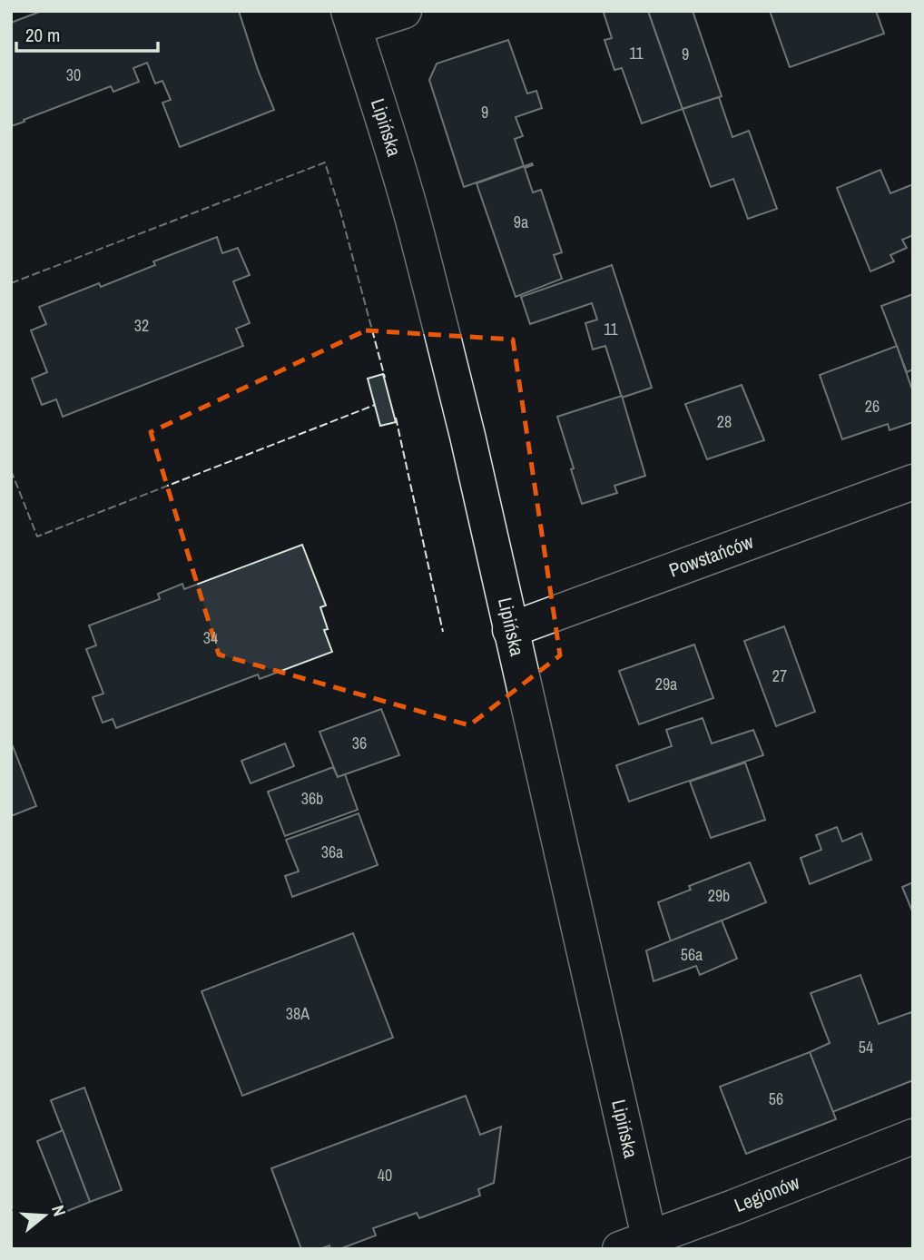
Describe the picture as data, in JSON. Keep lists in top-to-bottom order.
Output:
{
  "streets": {
    "street": ["Lipińska", "Powstańców", "Legionów"]
  },
  "crossings": [
    ["Lipińska", "Powstańców"],
    ["Lipińska", "Legionów"]
  ],
  "house_numbers": [
    "11",
    "9",
    "30",
    "9",
    "9a",
    "32",
    "11",
    "26",
    "28",
    "34",
    "27",
    "29a",
    "36",
    "36b",
    "36a",
    "29b",
    "56a",
    "38A",
    "54",
    "56",
    "40"
  ],
  "scale_bar": "20 m",
  "north": "right"
}
